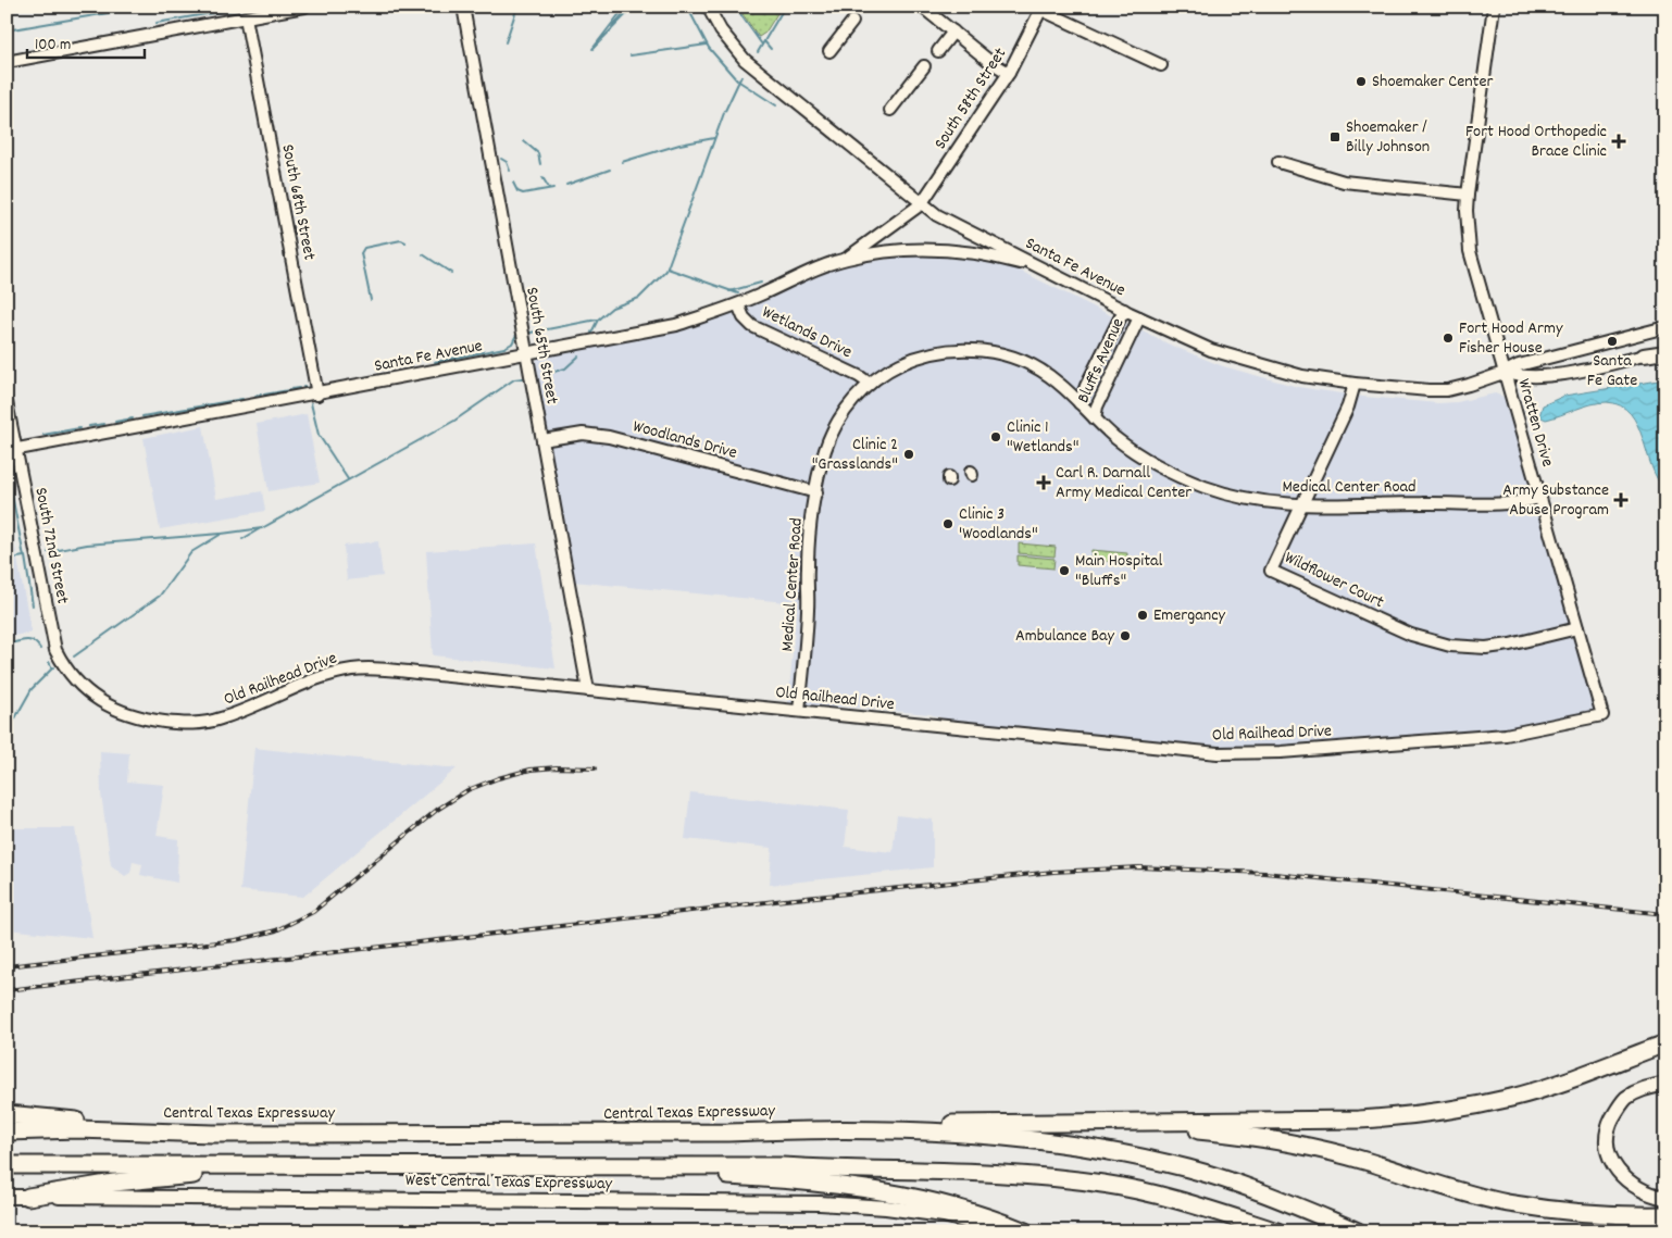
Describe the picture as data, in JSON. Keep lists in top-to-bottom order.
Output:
{
  "streets": {
    "highway": ["Central Texas Expressway"],
    "main road": ["West Central Texas Expressway"],
    "street": [
      "South 58th Street",
      "South 68th Street",
      "Santa Fe Avenue",
      "Wetlands Drive",
      "South 65th Street",
      "Bluffs Avenue",
      "Wratten Drive",
      "Woodlands Drive",
      "Medical Center Road",
      "South 72nd Street",
      "Wildflower Court",
      "Old Railhead Drive"
    ]
  },
  "crossings": [
    ["South 58th Street", "Santa Fe Avenue"],
    ["South 68th Street", "Santa Fe Avenue"],
    ["Santa Fe Avenue", "Wetlands Drive"],
    ["Santa Fe Avenue", "South 65th Street"],
    ["Santa Fe Avenue", "Bluffs Avenue"],
    ["Santa Fe Avenue", "Wratten Drive"],
    ["Santa Fe Avenue", "South 72nd Street"],
    ["Santa Fe Avenue", "Wildflower Court"],
    ["Wetlands Drive", "Medical Center Road"],
    ["South 65th Street", "Woodlands Drive"],
    ["South 65th Street", "Old Railhead Drive"],
    ["Bluffs Avenue", "Medical Center Road"],
    ["Wratten Drive", "Medical Center Road"],
    ["Wratten Drive", "Wildflower Court"],
    ["Wratten Drive", "Old Railhead Drive"],
    ["Woodlands Drive", "Medical Center Road"],
    ["Medical Center Road", "Wildflower Court"],
    ["Medical Center Road", "Old Railhead Drive"],
    ["South 72nd Street", "Old Railhead Drive"]
  ],
  "places": {
    "other": [
      "Shoemaker Center",
      "Fort Hood Army Fisher House",
      "Santa Fe Gate",
      "Clinic 1 \"Wetlands\"",
      "Clinic 2 \"Grasslands\"",
      "Clinic 3 'Woodlands\"",
      "Main Hospital \"Bluffs\"",
      "Emergancy",
      "Ambulance Bay"
    ],
    "transit": ["Shoemaker / Billy Johnson"],
    "health": ["Fort Hood Orthopedic Brace Clinic", "Carl R. Darnall Army Medical Center", "Army Substance Abuse Program"]
  },
  "scale_bar": "100 m"
}
